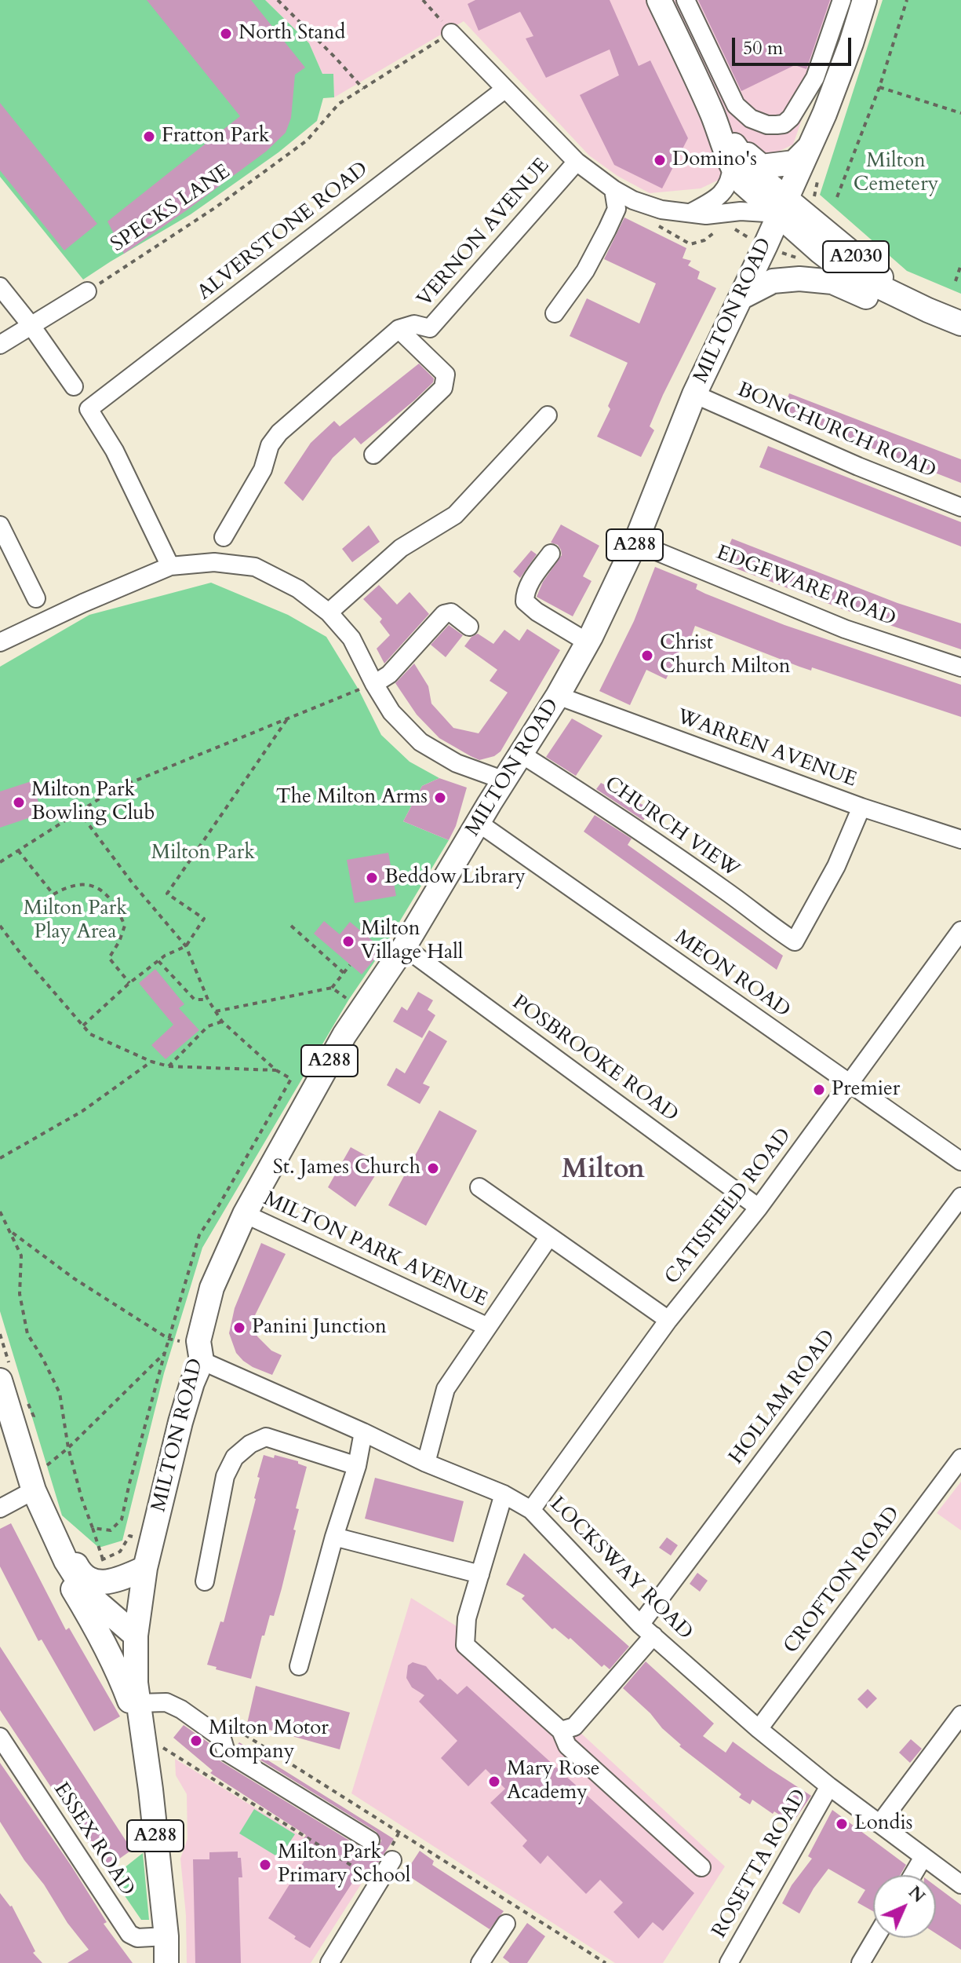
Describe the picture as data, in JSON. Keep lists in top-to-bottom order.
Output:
{
  "streets": {
    "main road": ["A2030", "MILTON ROAD", "A288"],
    "street": [
      "ALVERSTONE ROAD",
      "VERNON AVENUE",
      "BONCHURCH ROAD",
      "EDGEWARE ROAD",
      "WARREN AVENUE",
      "CHURCH VIEW",
      "MEON ROAD",
      "POSBROOKE ROAD",
      "CATISFIELD ROAD",
      "MILTON PARK AVENUE",
      "HOLLAM ROAD",
      "LOCKSWAY ROAD",
      "CROFTON ROAD",
      "ESSEX ROAD",
      "ROSETTA ROAD"
    ],
    "path": ["SPECKS LANE"]
  },
  "crossings": [
    ["A2030", "MILTON ROAD"],
    ["MILTON ROAD", "BONCHURCH ROAD"],
    ["MILTON ROAD", "A288"],
    ["MILTON ROAD", "EDGEWARE ROAD"],
    ["MILTON ROAD", "WARREN AVENUE"],
    ["MILTON ROAD", "CHURCH VIEW"],
    ["MILTON ROAD", "MEON ROAD"],
    ["MILTON ROAD", "POSBROOKE ROAD"],
    ["MILTON ROAD", "MILTON PARK AVENUE"],
    ["MILTON ROAD", "LOCKSWAY ROAD"],
    ["A288", "ESSEX ROAD"],
    ["WARREN AVENUE", "CHURCH VIEW"],
    ["MEON ROAD", "CATISFIELD ROAD"],
    ["POSBROOKE ROAD", "CATISFIELD ROAD"],
    ["CATISFIELD ROAD", "LOCKSWAY ROAD"],
    ["HOLLAM ROAD", "LOCKSWAY ROAD"],
    ["LOCKSWAY ROAD", "CROFTON ROAD"],
    ["LOCKSWAY ROAD", "ROSETTA ROAD"]
  ],
  "districts": ["Milton"],
  "parks": ["Milton Cemetery", "Milton Park", "Milton Park Play Area"],
  "places": [
    "North Stand",
    "Fratton Park",
    "Domino's",
    "Christ Church Milton",
    "The Milton Arms",
    "Milton Park Bowling Club",
    "Beddow Library",
    "Milton Village Hall",
    "Premier",
    "St. James Church",
    "Panini Junction",
    "Milton Motor Company",
    "Mary Rose Academy",
    "Londis",
    "Milton Park Primary School"
  ],
  "scale_bar": "50 m",
  "north": "top right"
}
